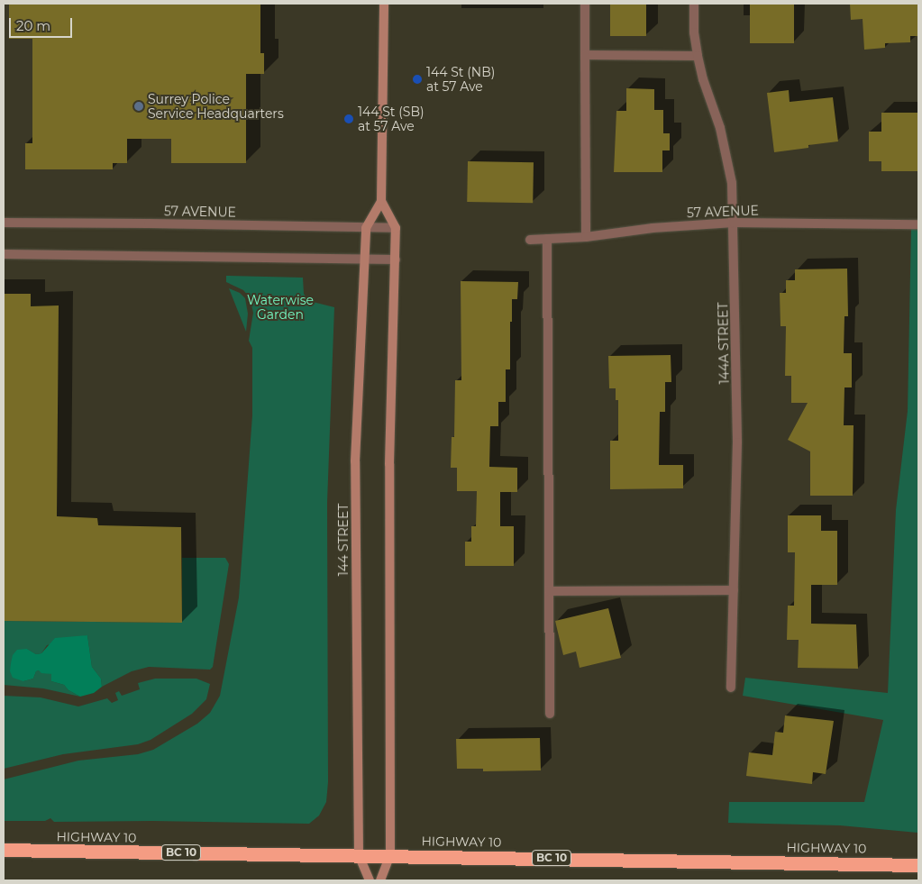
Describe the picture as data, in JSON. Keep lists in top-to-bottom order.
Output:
{
  "streets": {
    "highway": ["HIGHWAY 10", "BC 10"],
    "main road": ["144 STREET"],
    "street": ["57 AVENUE", "144A STREET"]
  },
  "crossings": [
    ["57 AVENUE", "144A STREET"],
    ["57 AVENUE", "144 STREET"],
    ["144 STREET", "HIGHWAY 10"]
  ],
  "parks": ["Waterwise Garden"],
  "places": ["144 St (NB) at 57 Ave", "Surrey Police Service Headquarters", "144 St (SB) at 57 Ave"],
  "scale_bar": "20 m"
}
